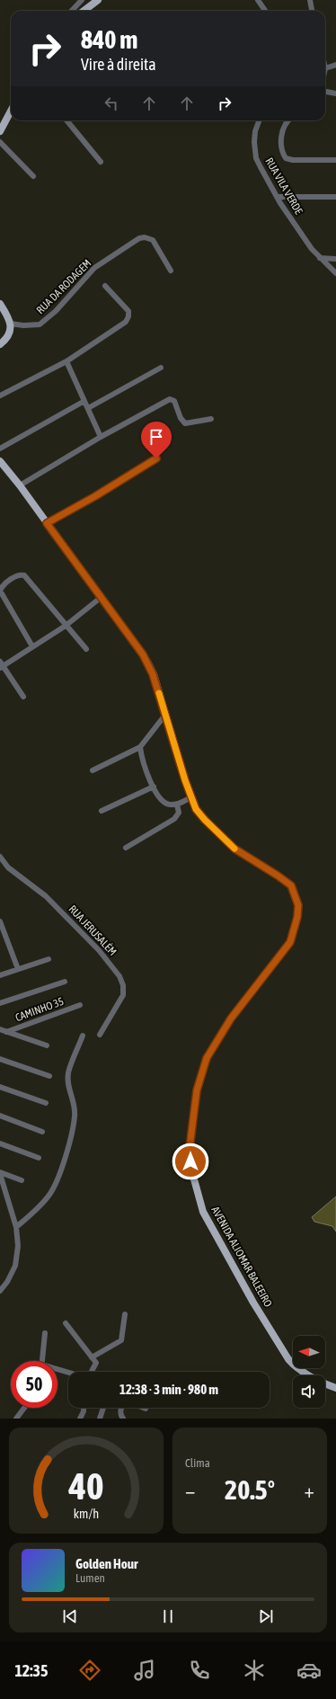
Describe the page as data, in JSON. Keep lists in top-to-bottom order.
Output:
{
  "streets": {
    "main road": ["AVENIDA ALIOMAR BALEEIRO"],
    "street": [
      "RUA VILA VERDE",
      "RUA DA RODAGEM",
      "RUA JERUSALÉM",
      "CAMINHO 35"
    ]
  },
  "north": "left",
  "page": {
    "turn": ["840 m", "Vire à direita"],
    "limit": "50",
    "trip": "12:38 · 3 min · 980 m",
    "tile": "Clima",
    "heat": ["−", "20.5°", "+"],
    "song": ["Golden Hour", "Lumen"],
    "tabs": "12:35",
    "gauge": ["40", "km/h"]
  }
}
